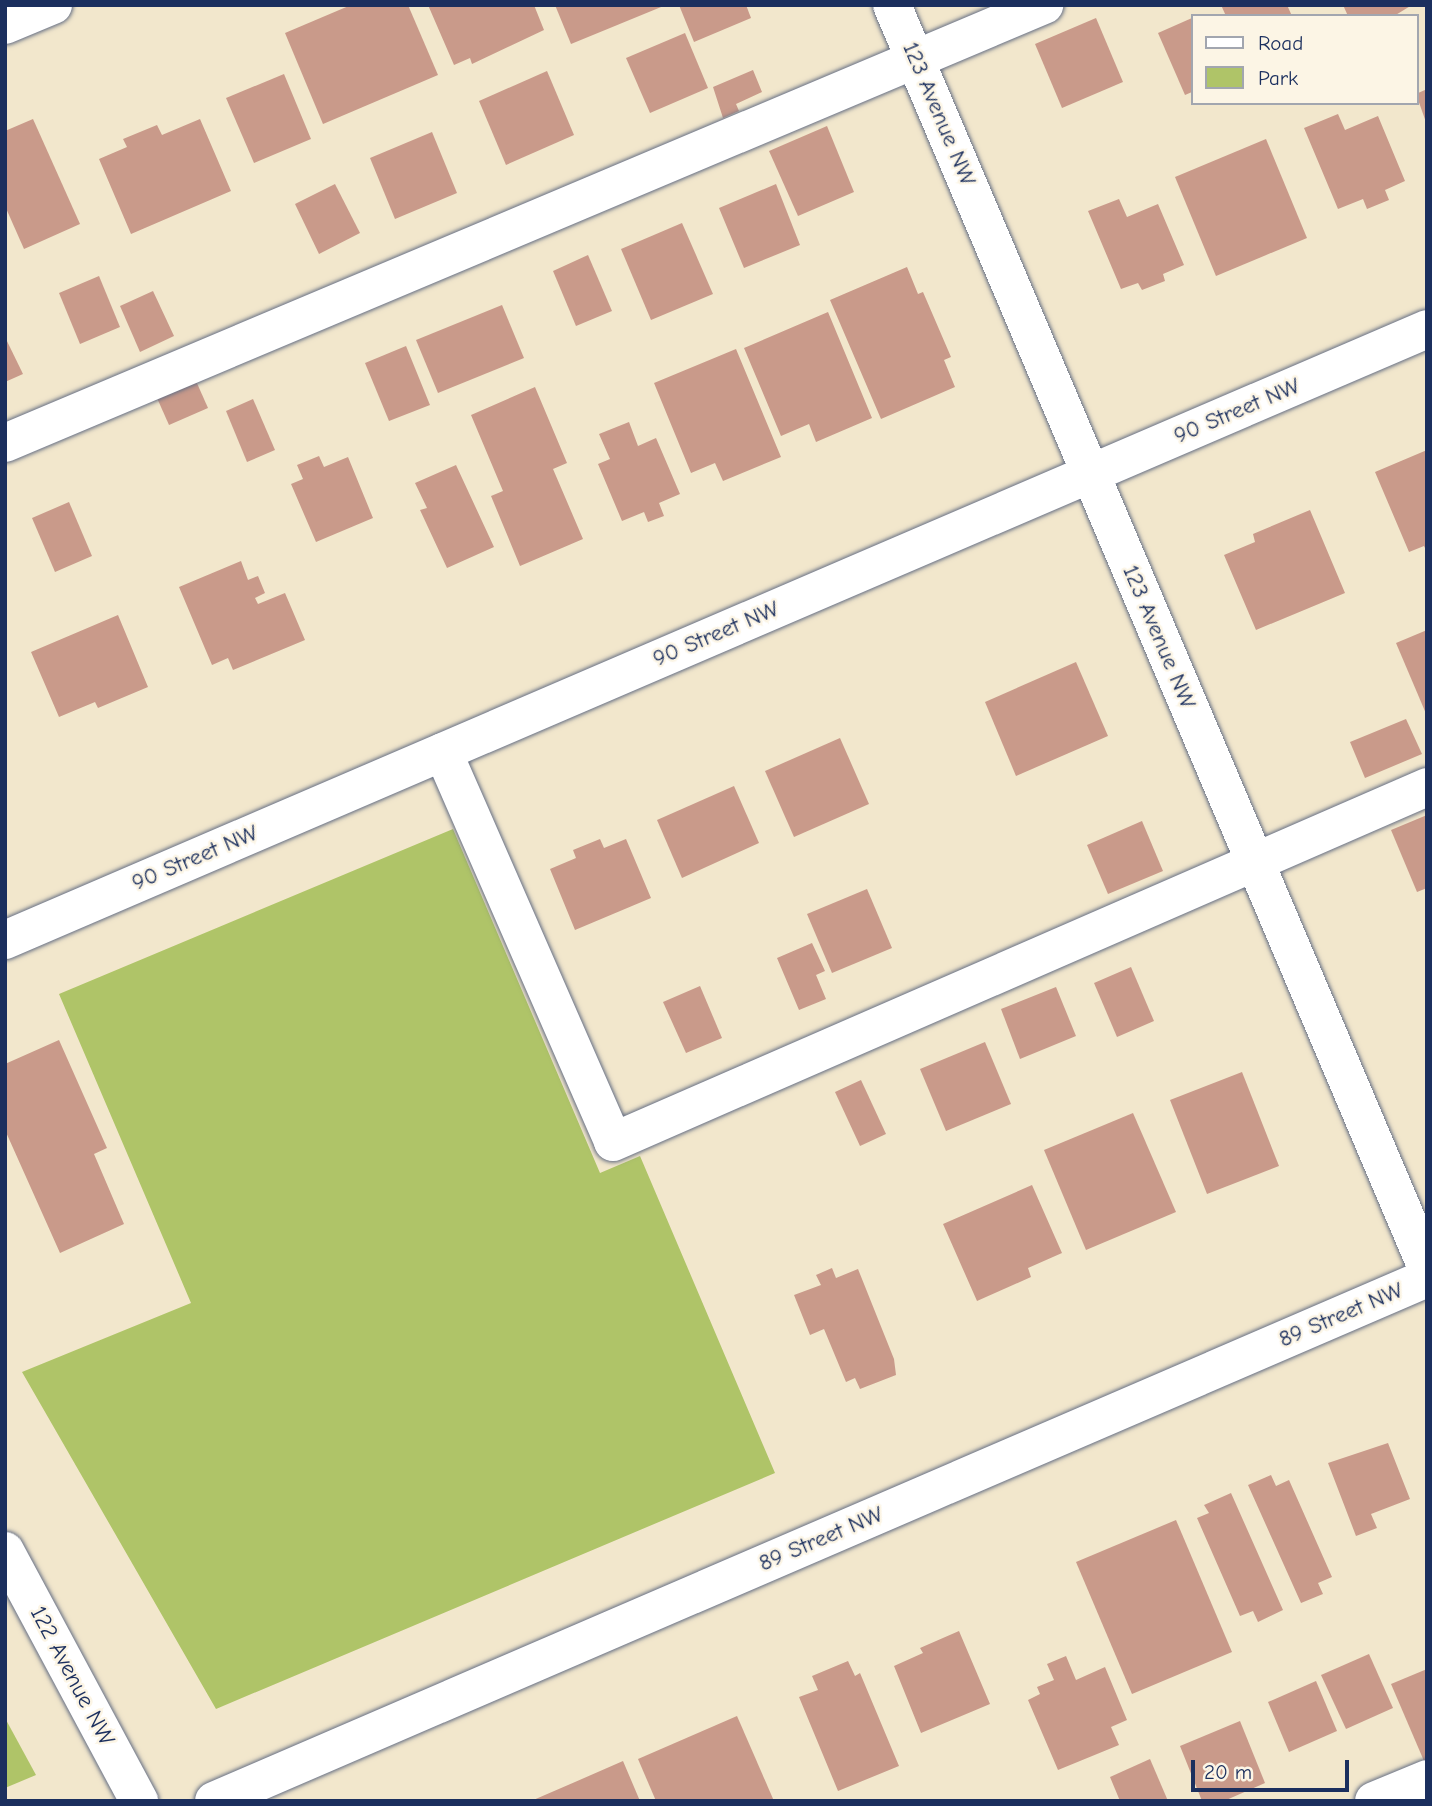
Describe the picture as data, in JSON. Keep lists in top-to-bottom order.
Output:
{
  "streets": {
    "street": [
      "123 Avenue NW",
      "90 Street NW",
      "89 Street NW",
      "122 Avenue NW"
    ]
  },
  "crossings": [
    ["123 Avenue NW", "90 Street NW"]
  ],
  "legend": ["Road", "Park"],
  "scale_bar": "20 m"
}
